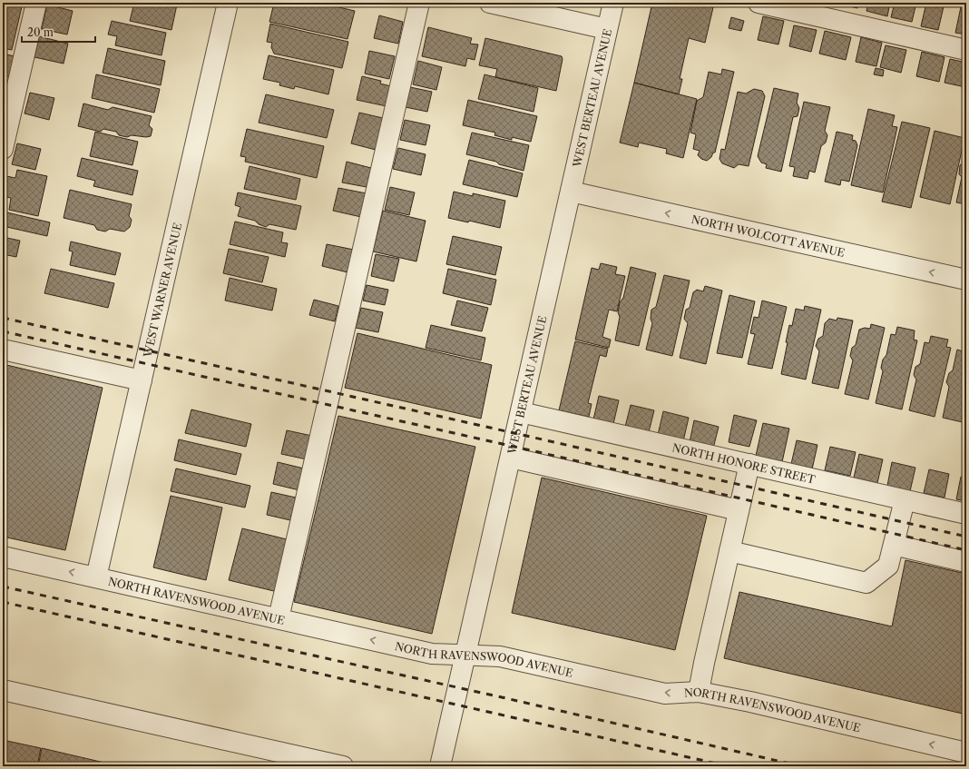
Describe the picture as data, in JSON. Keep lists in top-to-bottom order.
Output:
{
  "streets": {
    "street": [
      "WEST BERTEAU AVENUE",
      "NORTH WOLCOTT AVENUE",
      "WEST WARNER AVENUE",
      "NORTH HONORE STREET",
      "NORTH RAVENSWOOD AVENUE"
    ]
  },
  "crossings": [
    ["WEST BERTEAU AVENUE", "NORTH WOLCOTT AVENUE"],
    ["WEST BERTEAU AVENUE", "NORTH HONORE STREET"],
    ["WEST BERTEAU AVENUE", "NORTH RAVENSWOOD AVENUE"],
    ["WEST WARNER AVENUE", "NORTH RAVENSWOOD AVENUE"]
  ],
  "one_way": ["NORTH WOLCOTT AVENUE", "NORTH RAVENSWOOD AVENUE"],
  "scale_bar": "20 m"
}
